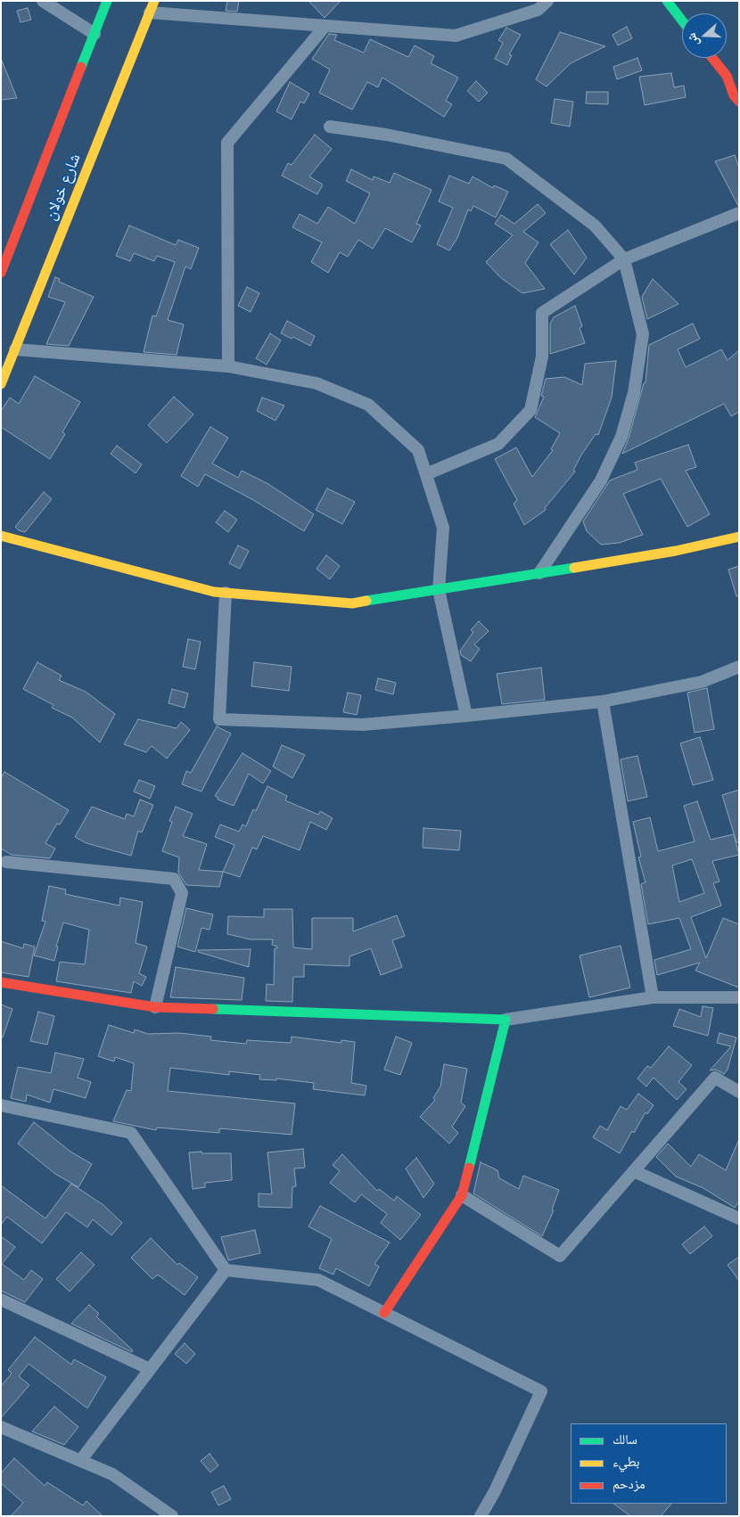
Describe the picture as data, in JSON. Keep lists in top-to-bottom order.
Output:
{
  "streets": {
    "street": ["شارع خولان"]
  },
  "legend": ["سالك", "بطيء", "مزدحم"],
  "north": "left"
}
